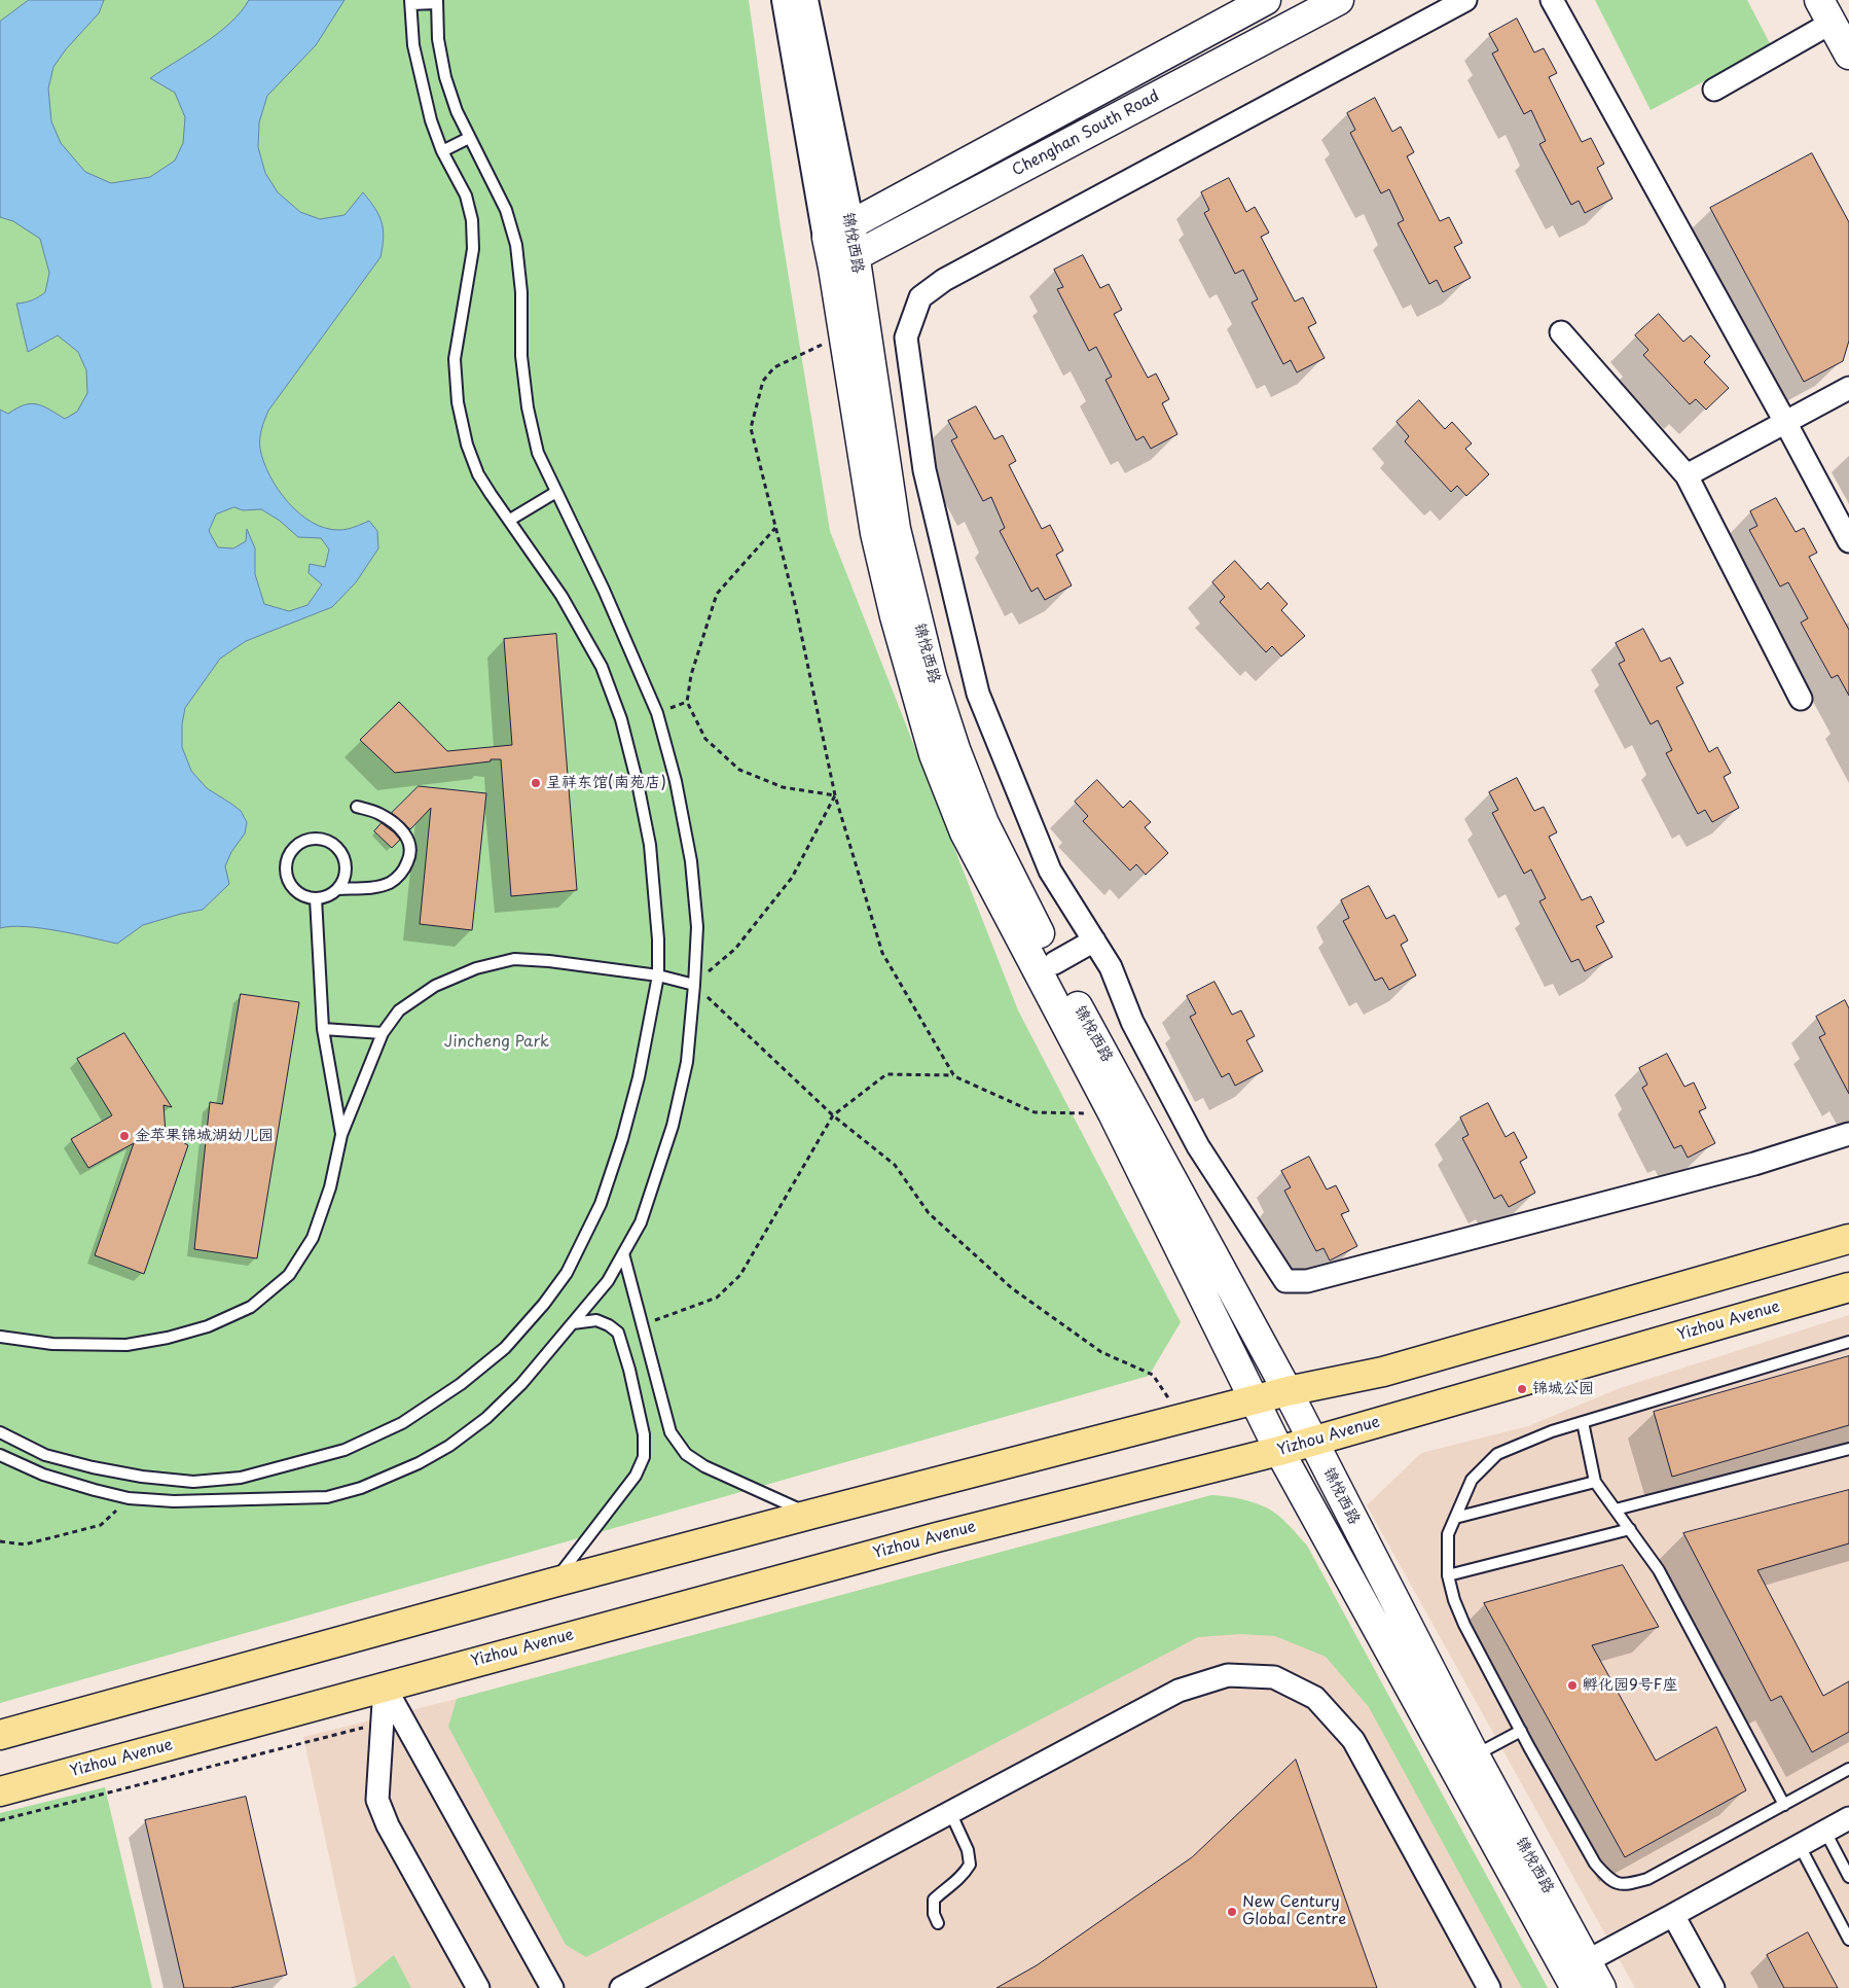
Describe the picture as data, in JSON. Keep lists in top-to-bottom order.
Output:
{
  "streets": {
    "main road": ["Chenghan South Road", "锦悦西路", "Yizhou Avenue"]
  },
  "crossings": [
    ["Chenghan South Road", "锦悦西路"],
    ["锦悦西路", "Yizhou Avenue"]
  ],
  "parks": ["Jincheng Park"],
  "places": [
    "呈祥东馆(南苑店)",
    "金苹果锦城湖幼儿园",
    "锦城公园",
    "孵化园9号F座",
    "New Century Global Centre"
  ]
}
